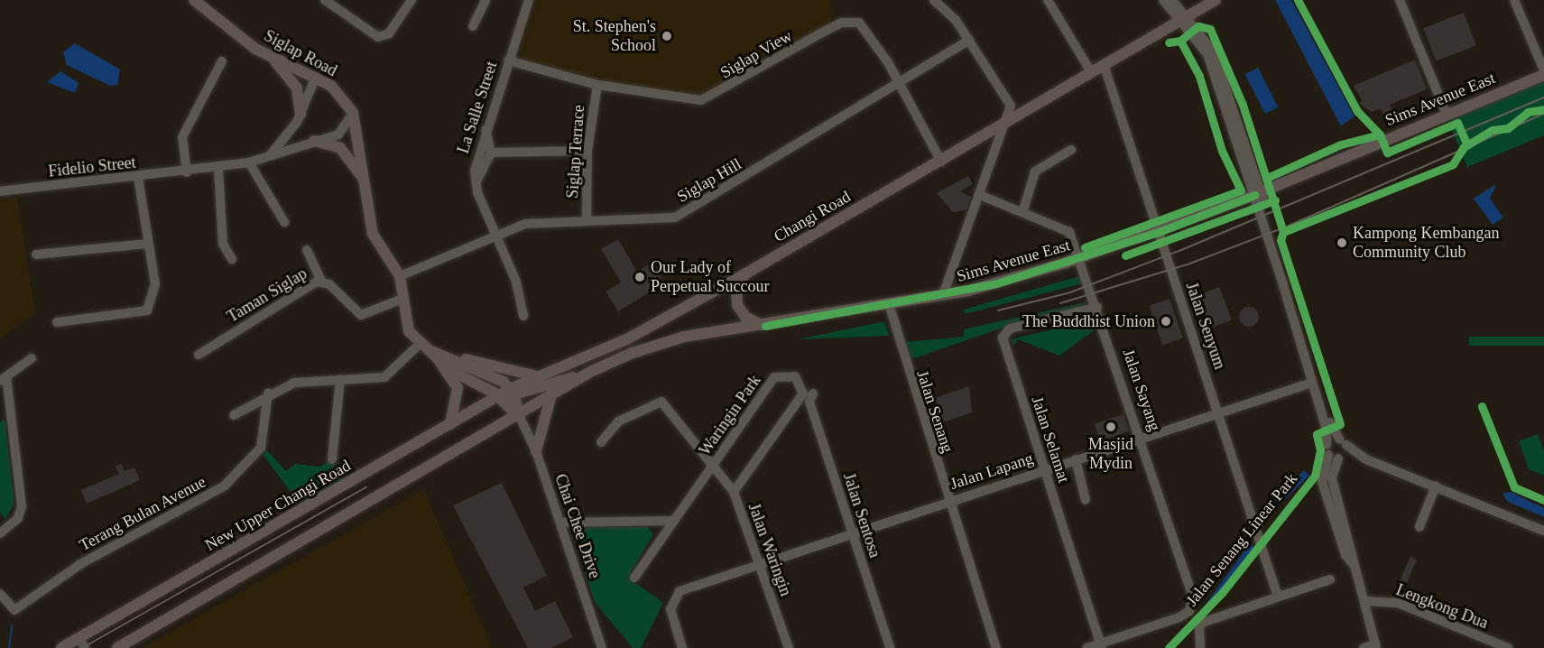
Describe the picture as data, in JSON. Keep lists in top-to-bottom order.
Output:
{
  "streets": {
    "main road": [
      "Siglap Road",
      "Sims Avenue East",
      "Changi Road",
      "New Upper Changi Road"
    ],
    "street": [
      "Siglap View",
      "La Salle Street",
      "Siglap Terrace",
      "Fidelio Street",
      "Siglap Hill",
      "Taman Siglap",
      "Jalan Senyum",
      "Jalan Sayang",
      "Jalan Senang",
      "Waringin Park",
      "Jalan Selamat",
      "Jalan Lapang",
      "Terang Bulan Avenue",
      "Jalan Sentosa",
      "Chai Chee Drive",
      "Jalan Waringin",
      "Lengkong Dua"
    ],
    "cycle path": ["Jalan Senang Linear Park"]
  },
  "crossings": [
    ["Siglap Road", "Sims Avenue East"],
    ["Siglap Road", "Fidelio Street"],
    ["Siglap Road", "Siglap Hill"],
    ["Siglap Road", "Taman Siglap"],
    ["Siglap Road", "New Upper Changi Road"],
    ["Siglap Road", "Chai Chee Drive"],
    ["Siglap View", "La Salle Street"],
    ["Siglap View", "Siglap Terrace"],
    ["Siglap View", "Siglap Hill"],
    ["Siglap View", "Changi Road"],
    ["Sims Avenue East", "Jalan Senyum"],
    ["Sims Avenue East", "Jalan Sayang"],
    ["Sims Avenue East", "Jalan Senang"],
    ["Sims Avenue East", "Chai Chee Drive"],
    ["La Salle Street", "Siglap Hill"],
    ["Siglap Terrace", "Siglap Hill"],
    ["Changi Road", "Jalan Senyum"],
    ["Changi Road", "New Upper Changi Road"],
    ["Jalan Senyum", "Jalan Lapang"],
    ["Jalan Sayang", "Jalan Selamat"],
    ["Jalan Sayang", "Jalan Lapang"],
    ["Jalan Senang", "Jalan Lapang"],
    ["Waringin Park", "Jalan Sentosa"],
    ["Waringin Park", "Jalan Waringin"],
    ["Jalan Selamat", "Jalan Lapang"],
    ["Jalan Lapang", "Jalan Sentosa"],
    ["Jalan Lapang", "Jalan Waringin"]
  ],
  "places": [
    "St. Stephen's School",
    "Kampong Kembangan Community Club",
    "Our Lady of Perpetual Succour",
    "The Buddhist Union",
    "Masjid Mydin"
  ]
}
